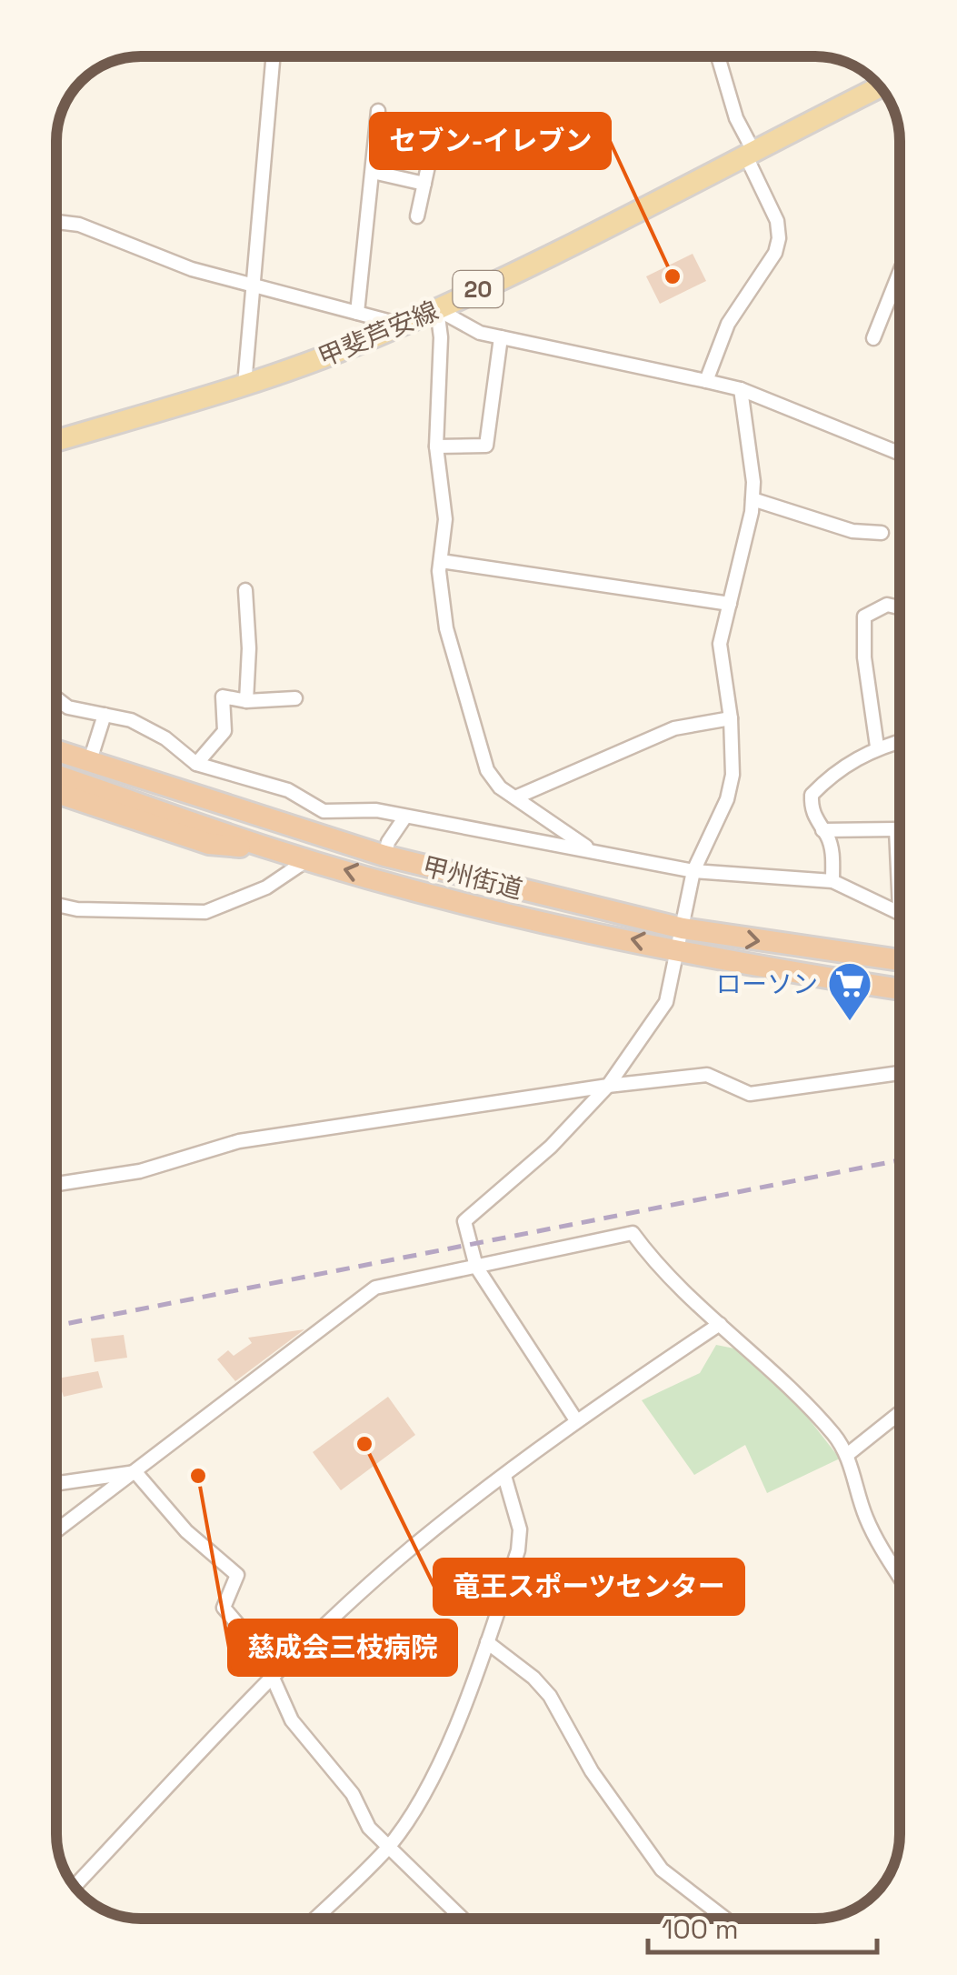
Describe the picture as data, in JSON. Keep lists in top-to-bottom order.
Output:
{
  "streets": {
    "highway": ["甲州街道"],
    "main road": ["20", "甲斐芦安線"]
  },
  "places": {
    "other": ["セブン-イレブン", "竜王スポーツセンター", "慈成会三枝病院"],
    "supermarket": ["ローソン"]
  },
  "scale_bar": "100 m"
}
